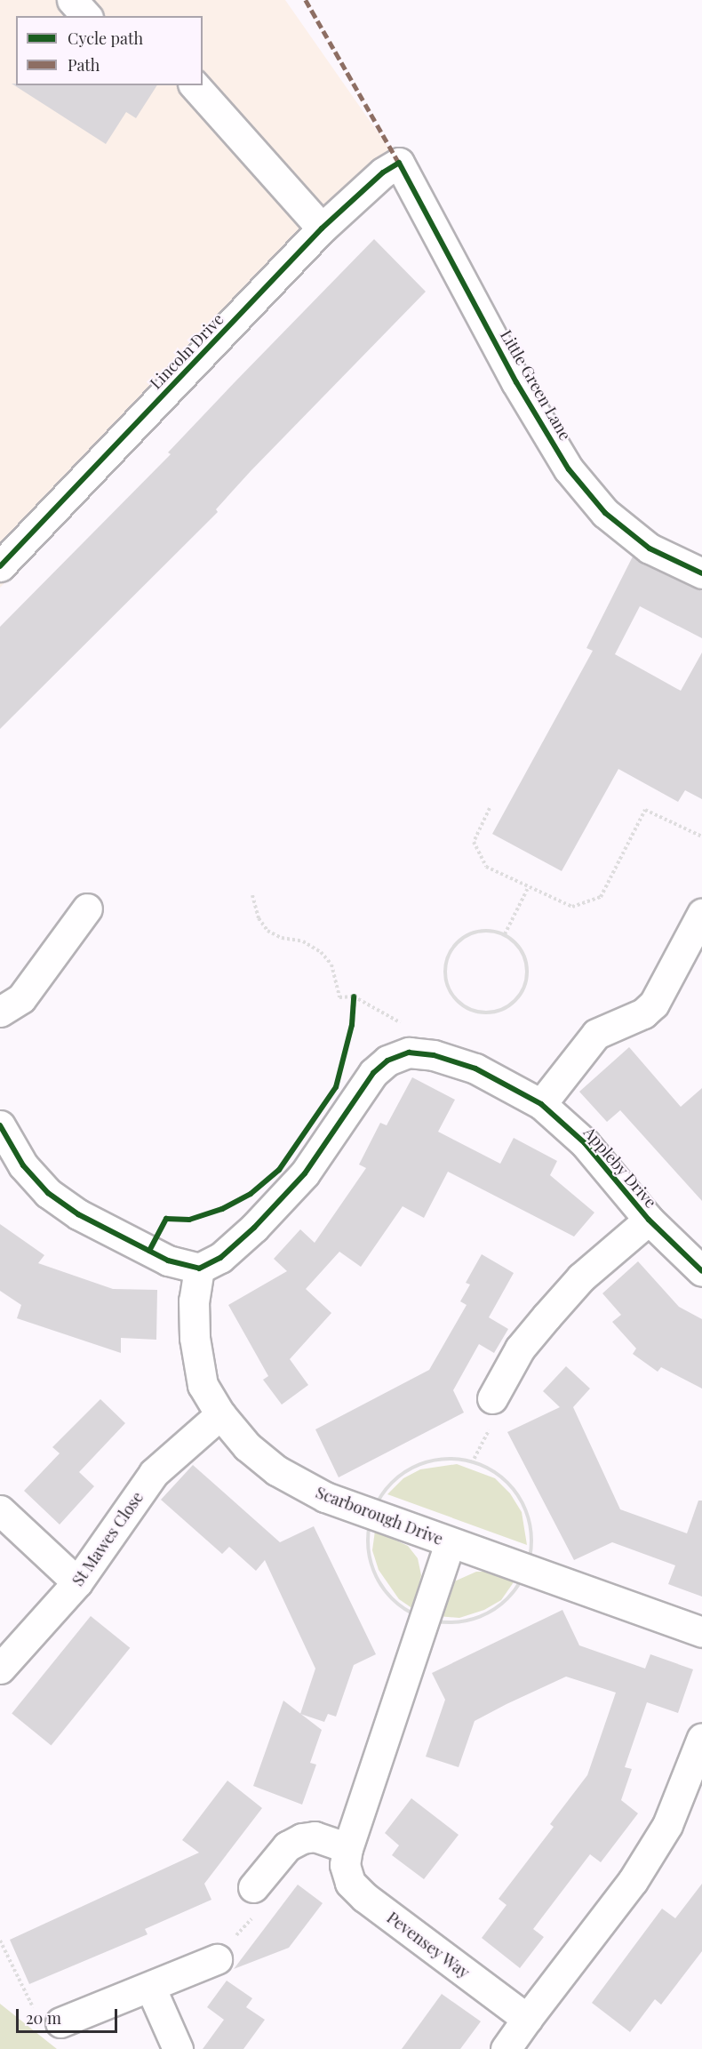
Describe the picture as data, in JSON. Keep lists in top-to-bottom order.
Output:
{
  "streets": {
    "street": [
      "Lincoln Drive",
      "Little Green Lane",
      "Appleby Drive",
      "Scarborough Drive",
      "St Mawes Close",
      "Pevensey Way"
    ]
  },
  "crossings": [
    ["Lincoln Drive", "Little Green Lane"],
    ["Appleby Drive", "Scarborough Drive"],
    ["Scarborough Drive", "St Mawes Close"],
    ["Scarborough Drive", "Pevensey Way"]
  ],
  "legend": ["Cycle path", "Path"],
  "scale_bar": "20 m"
}
